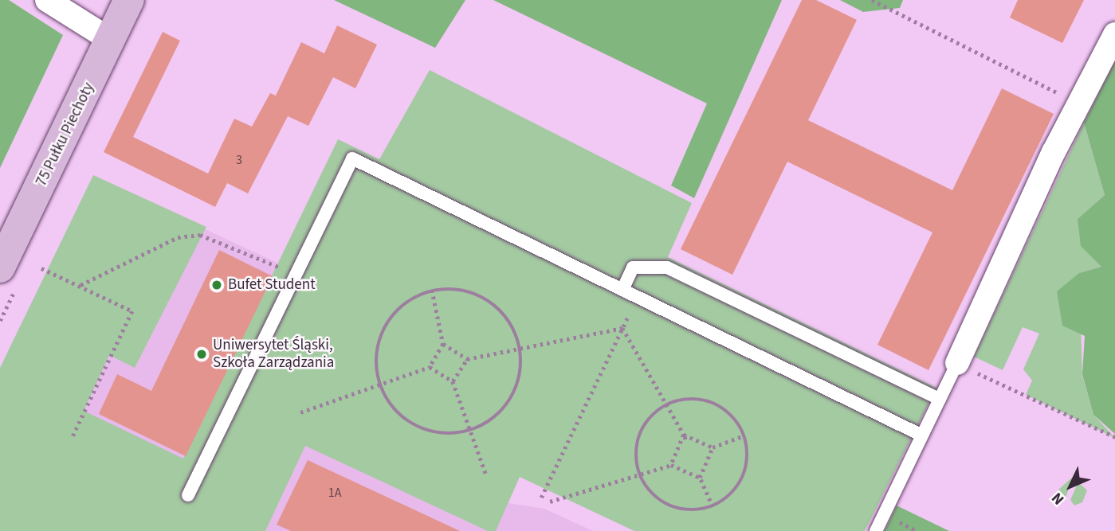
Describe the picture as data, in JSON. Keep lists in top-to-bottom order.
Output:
{
  "streets": {
    "main road": ["75 Pułku Piechoty"]
  },
  "places": ["Bufet Student", "Uniwersytet Śląski, Szkoła Zarządzania"],
  "house_numbers": ["3", "1A"],
  "north": "bottom left"
}
